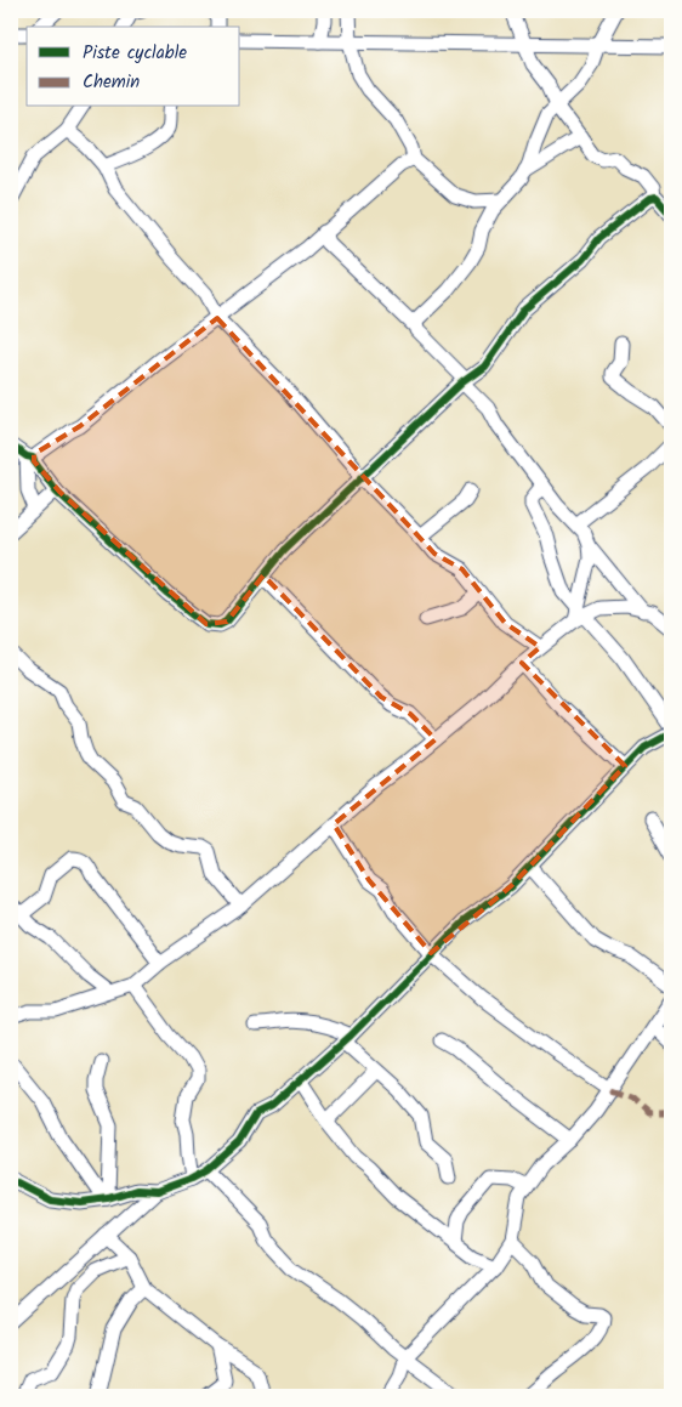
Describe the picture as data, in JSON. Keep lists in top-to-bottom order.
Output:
{
  "legend": ["Piste cyclable", "Chemin"]
}
